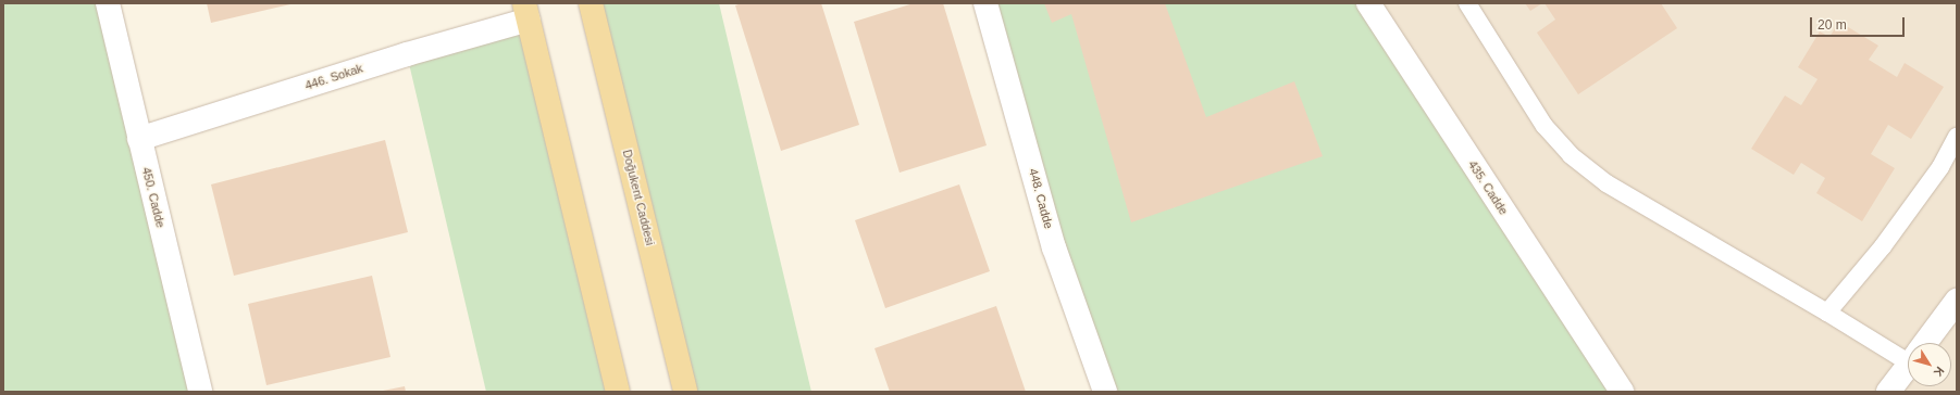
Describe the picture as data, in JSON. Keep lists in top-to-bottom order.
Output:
{
  "streets": {
    "main road": ["Doğukent Caddesi"],
    "street": [
      "446. Sokak",
      "435. Cadde",
      "450. Cadde",
      "448. Cadde"
    ]
  },
  "crossings": [
    ["446. Sokak", "450. Cadde"]
  ],
  "scale_bar": "20 m",
  "north": "bottom right"
}
